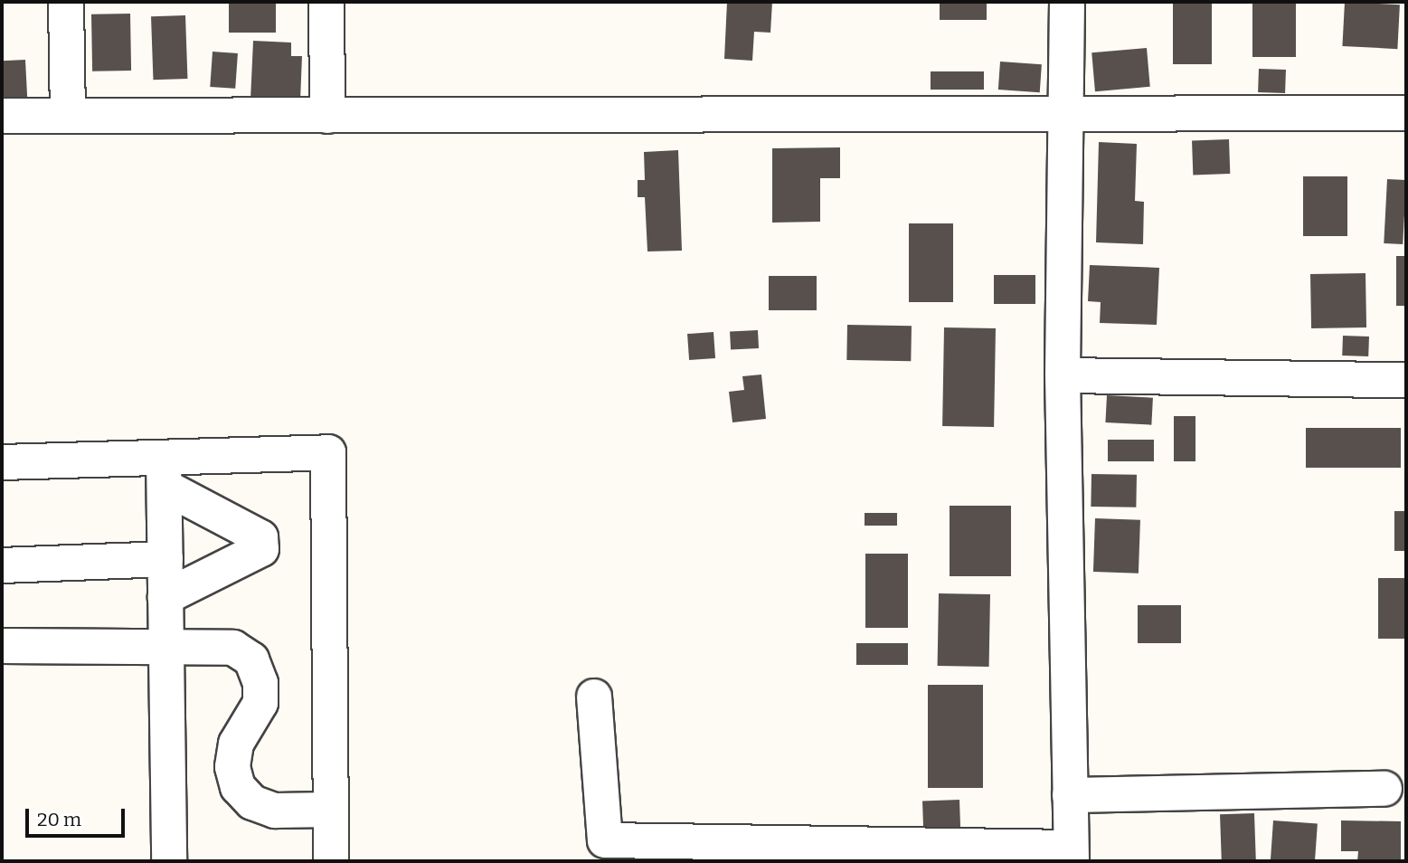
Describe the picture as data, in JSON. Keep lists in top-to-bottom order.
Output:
{
  "scale_bar": "20 m"
}
